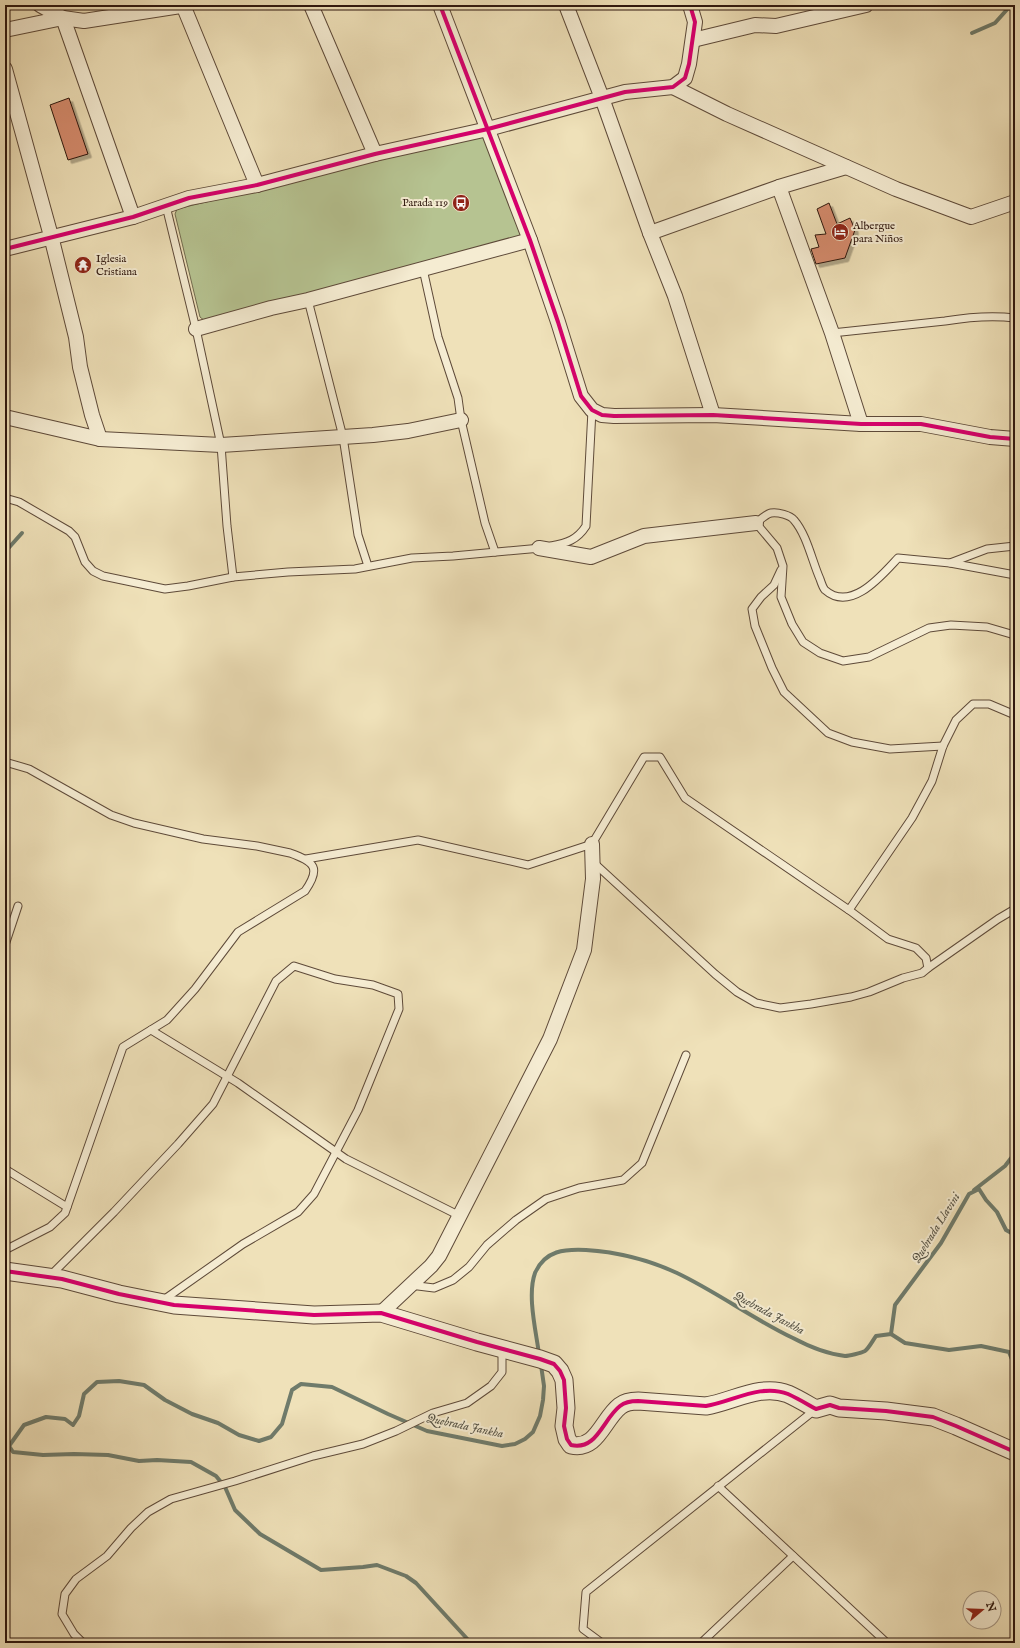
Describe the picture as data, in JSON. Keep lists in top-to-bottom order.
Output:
{
  "water": ["Quebrada Llavini", "Quebrada Jankha"],
  "places": {
    "bus stop": ["Parada 119"],
    "hotel": ["Albergue para Niños"],
    "temple": ["Iglesia Cristiana"]
  },
  "north": "right"
}
